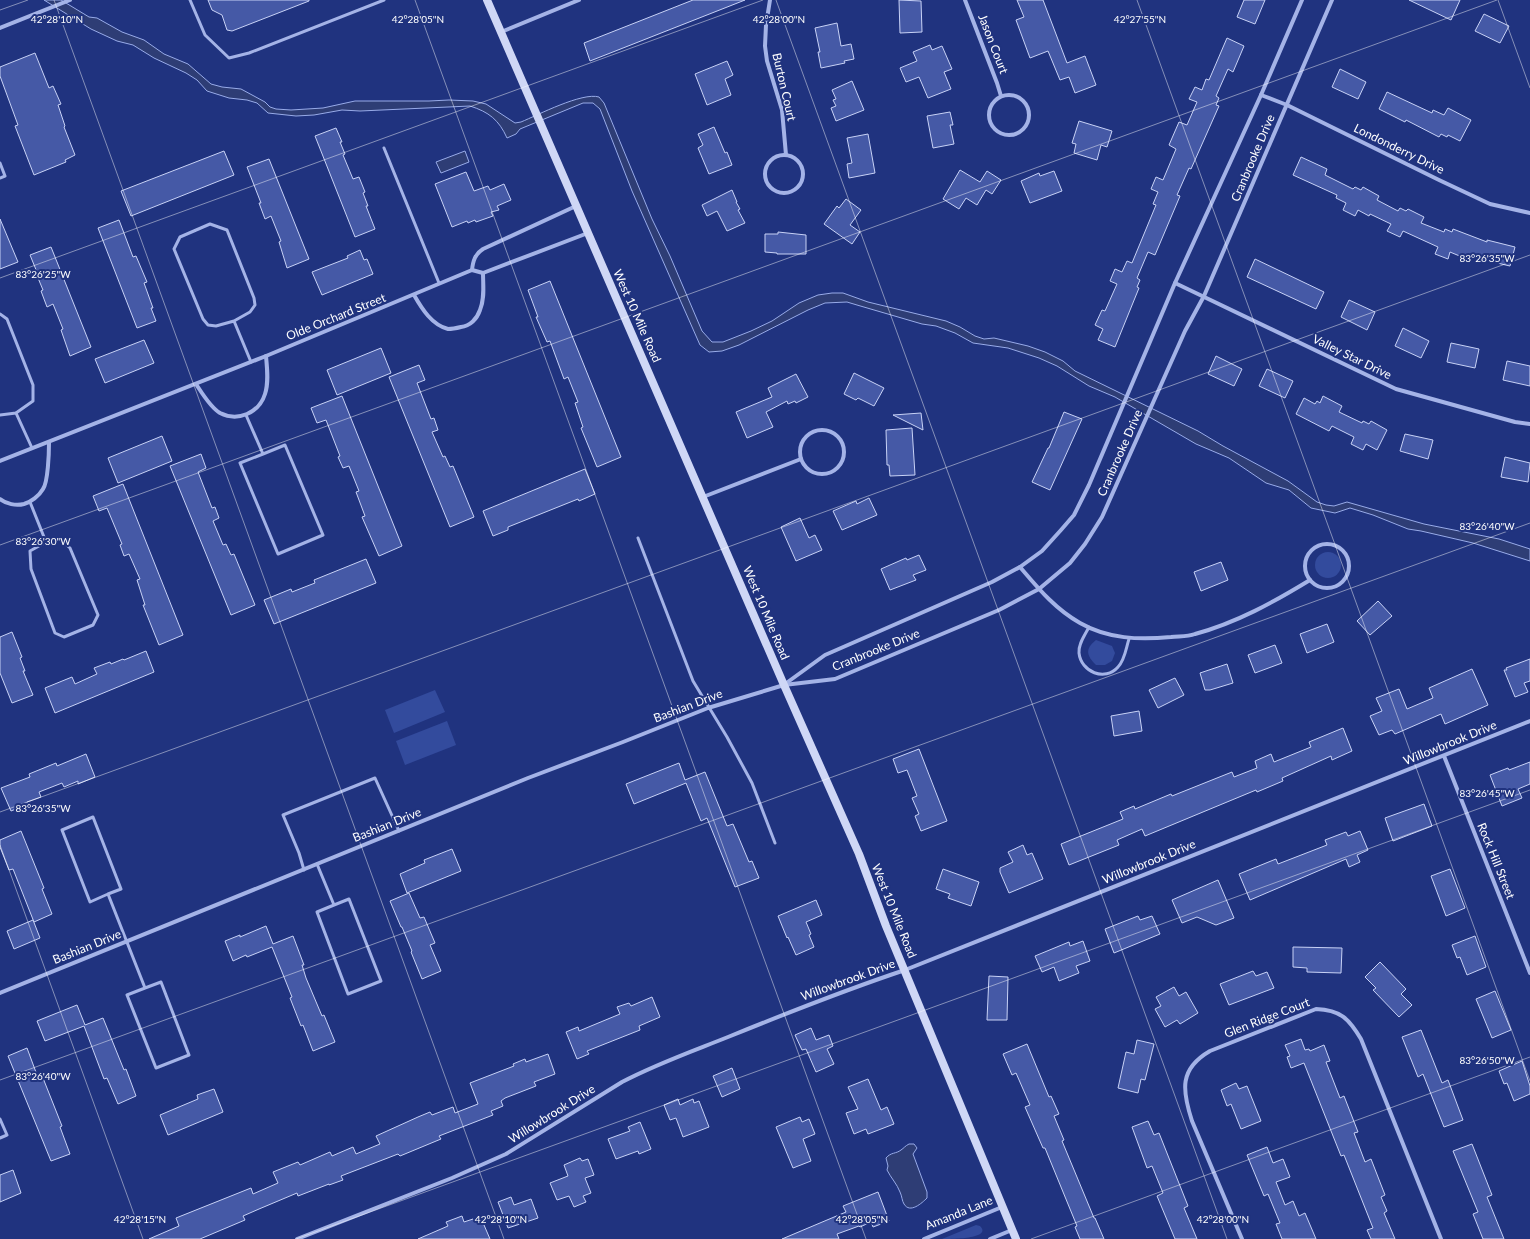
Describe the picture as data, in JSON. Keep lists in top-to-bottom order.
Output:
{
  "streets": {
    "main road": ["West 10 Mile Road"],
    "street": [
      "Jason Court",
      "Burton Court",
      "Londonderry Drive",
      "Cranbrooke Drive",
      "Olde Orchard Street",
      "Valley Star Drive",
      "Bashian Drive",
      "Willowbrook Drive",
      "Rock Hill Street",
      "Glen Ridge Court",
      "Amanda Lane"
    ]
  },
  "crossings": [
    ["Londonderry Drive", "Cranbrooke Drive"],
    ["Cranbrooke Drive", "West 10 Mile Road"],
    ["Cranbrooke Drive", "Valley Star Drive"],
    ["Cranbrooke Drive", "Bashian Drive"],
    ["West 10 Mile Road", "Bashian Drive"],
    ["West 10 Mile Road", "Willowbrook Drive"],
    ["West 10 Mile Road", "Amanda Lane"],
    ["Willowbrook Drive", "Rock Hill Street"]
  ],
  "coordinates": [
    "42°28'10\"N",
    "42°28'05\"N",
    "42°28'00\"N",
    "42°27'55\"N",
    "83°26'35\"W",
    "83°26'25\"W",
    "83°26'40\"W",
    "83°26'30\"W",
    "83°26'45\"W",
    "83°26'50\"W",
    "42°28'15\"N"
  ]
}
